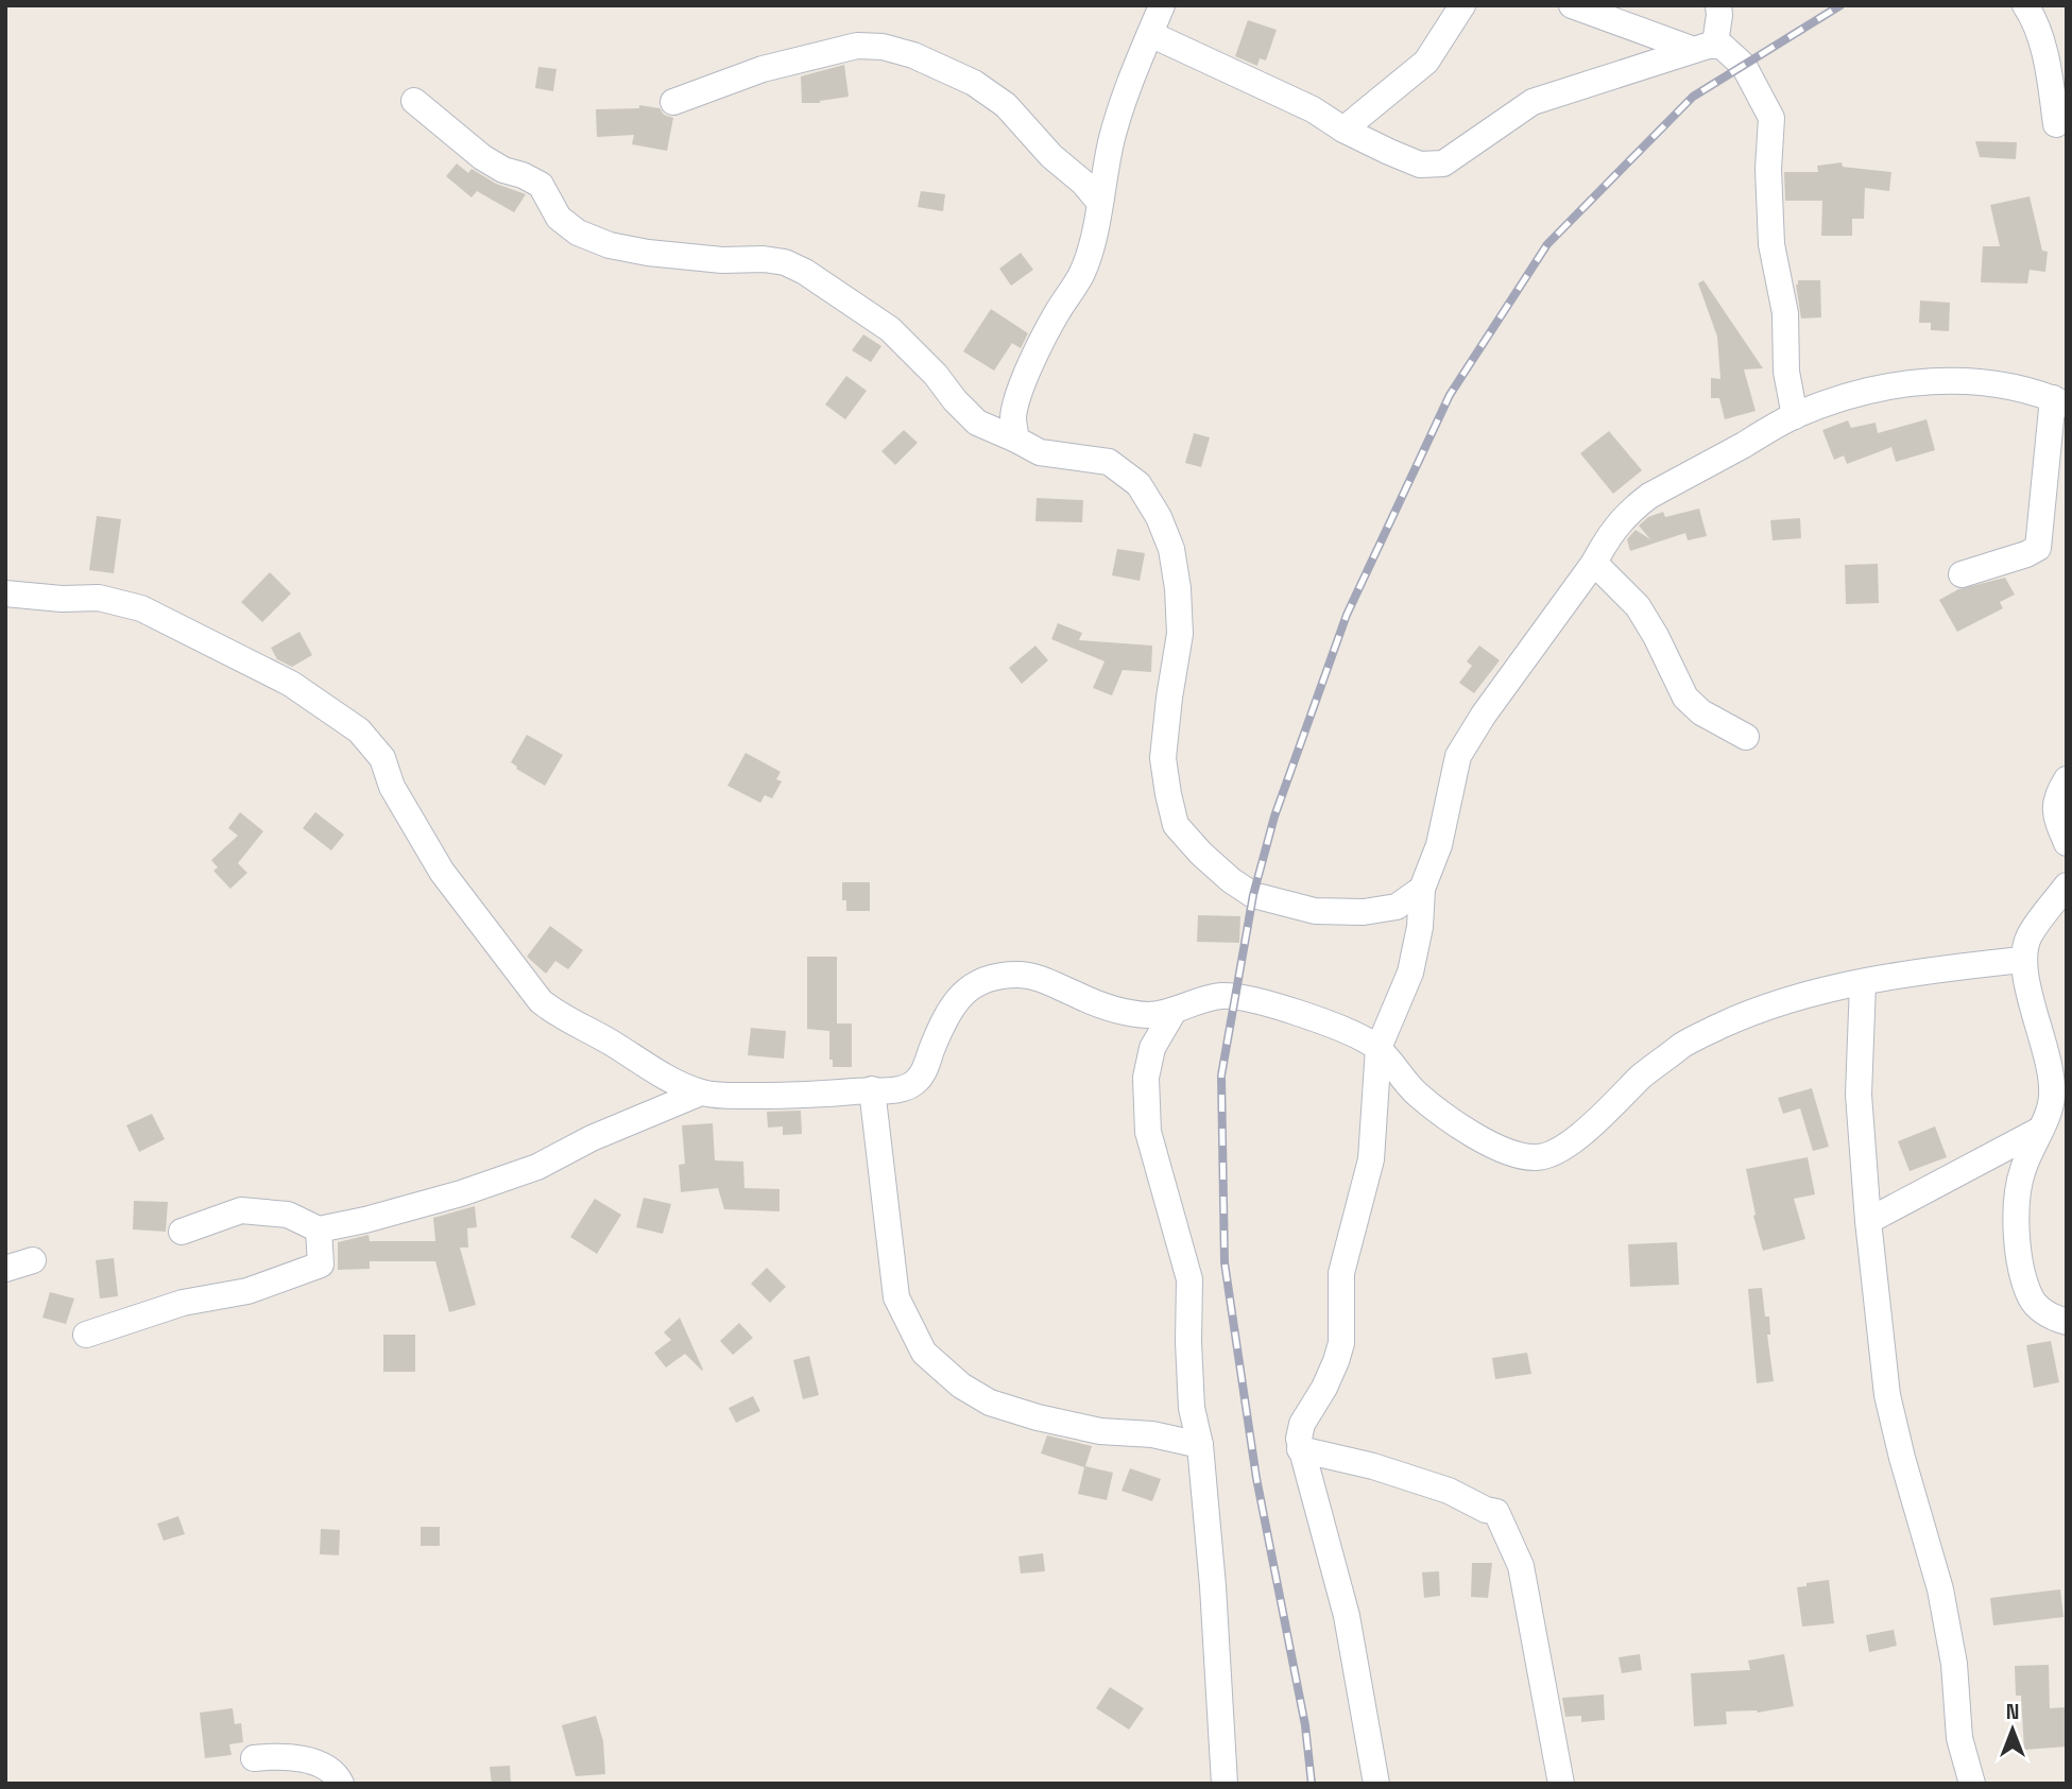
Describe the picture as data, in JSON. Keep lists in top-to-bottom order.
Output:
{
  "north": "top"
}
